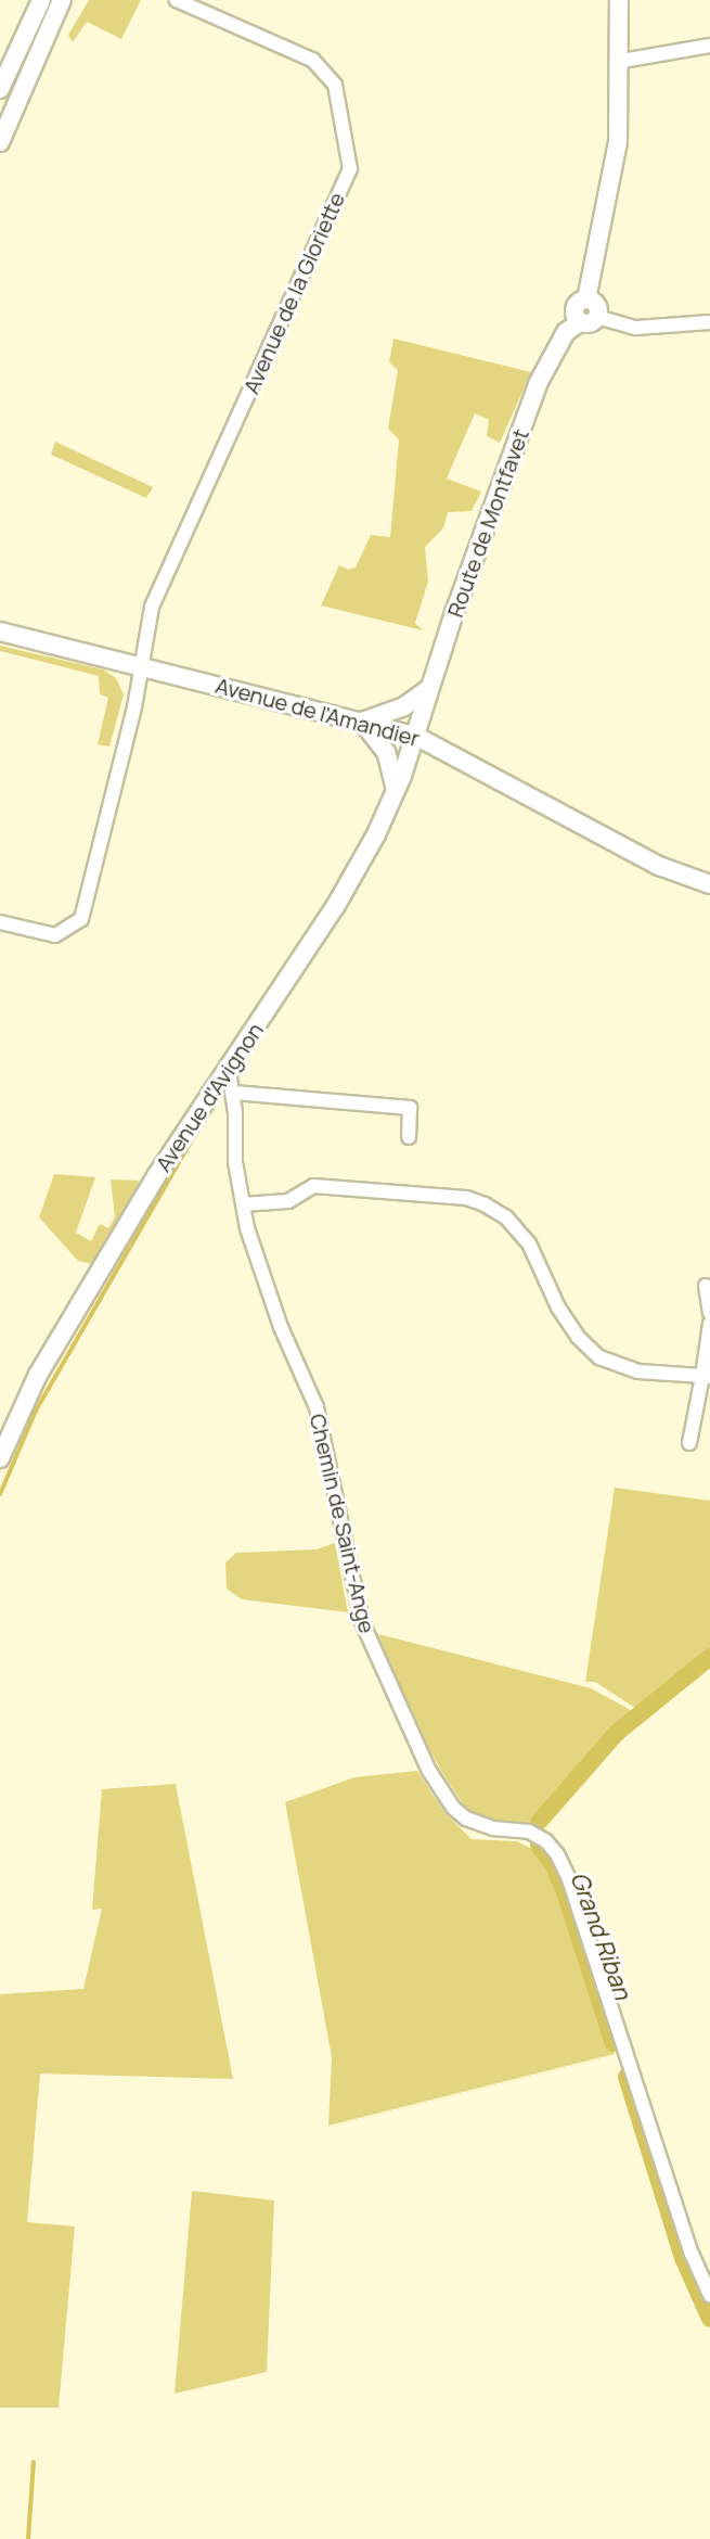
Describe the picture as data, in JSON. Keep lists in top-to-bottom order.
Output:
{
  "streets": {
    "street": [
      "Avenue de la Gloriette",
      "Route de Montfavet",
      "Avenue de l'Amandier",
      "Avenue d'Avignon",
      "Chemin de Saint-Ange"
    ]
  },
  "crossings": [
    ["Avenue de la Gloriette", "Avenue de l'Amandier"],
    ["Route de Montfavet", "Avenue de l'Amandier"],
    ["Route de Montfavet", "Avenue d'Avignon"],
    ["Avenue de l'Amandier", "Avenue d'Avignon"],
    ["Avenue d'Avignon", "Chemin de Saint-Ange"]
  ],
  "water": ["Grand Riban"]
}
